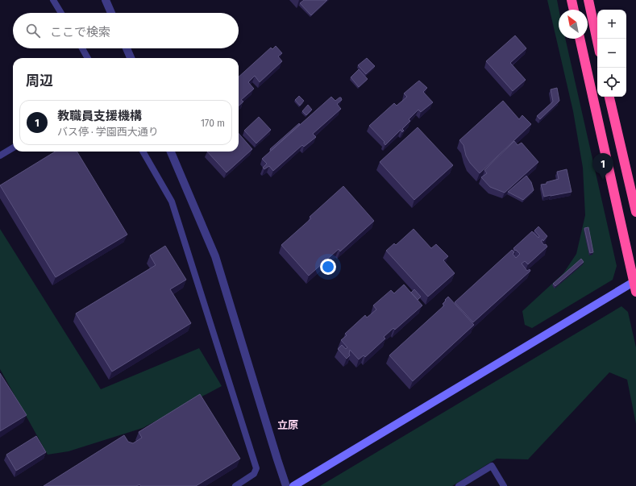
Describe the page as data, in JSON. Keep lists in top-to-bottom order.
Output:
{
  "districts": ["立原"],
  "north": "top left",
  "page": {
    "map_buttons": ["+", "−"],
    "search": "ここで検索",
    "heading": "周辺",
    "list": [
      {
        "mark": "1",
        "name": "教職員支援機構",
        "note": "バス停 · 学園西大通り",
        "value": "170 m"
      }
    ],
    "pins": "1"
  }
}
